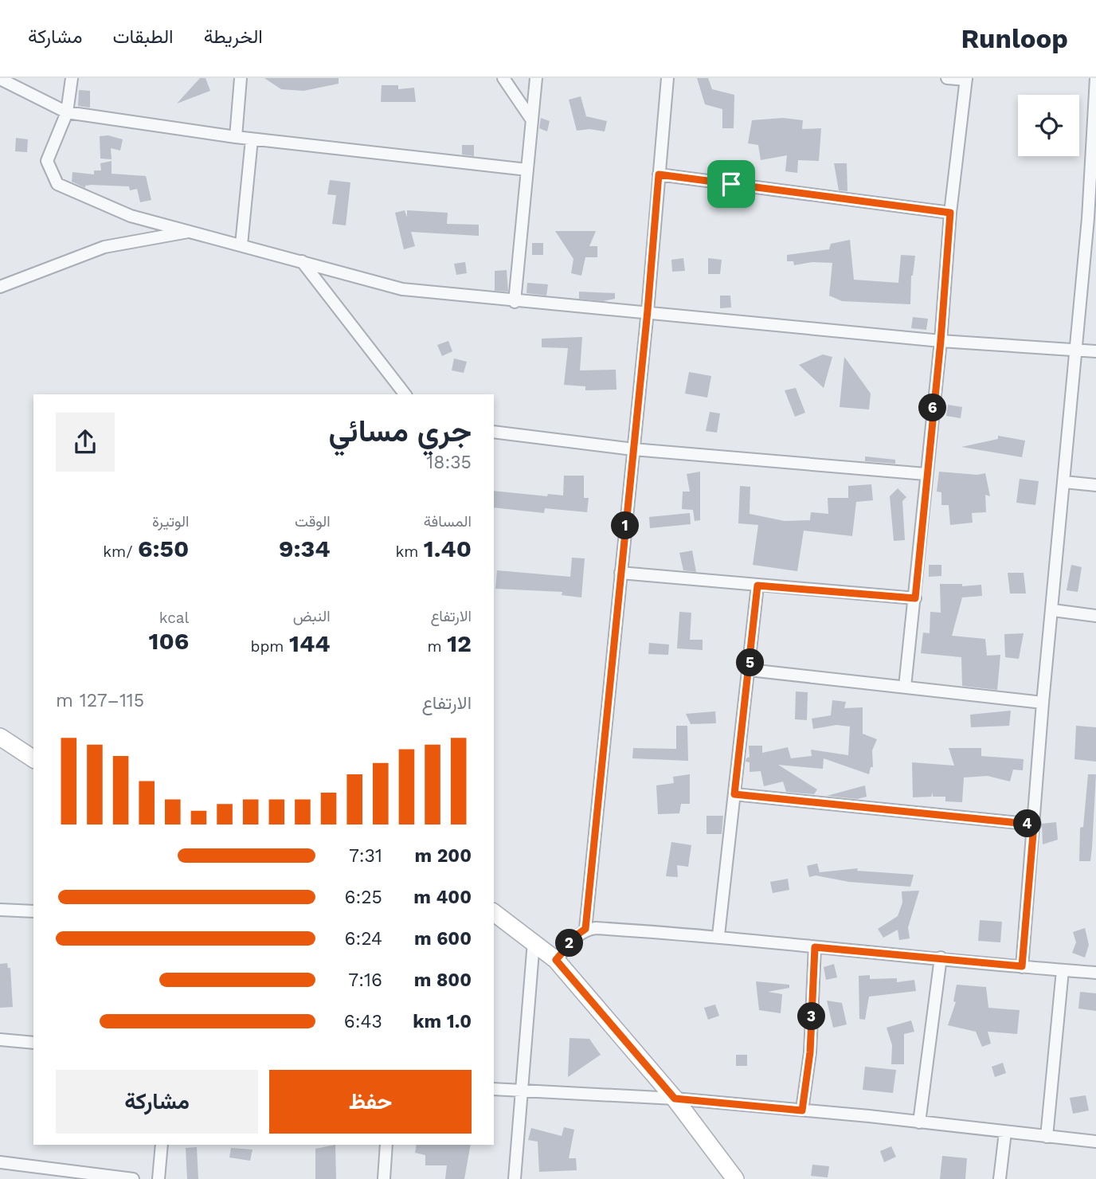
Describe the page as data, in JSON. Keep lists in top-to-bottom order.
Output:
{
  "page": {
    "header": "Runloop",
    "nav": ["الخريطة", "الطبقات", "مشاركة"],
    "pins": [
      "6",
      "1",
      "5",
      "4",
      "2",
      "3"
    ],
    "heading": ["جري مسائي", "18:35"],
    "stats": [
      ["المسافة", "1.40 km"],
      ["الوقت", "9:34"],
      ["الوتيرة", "6:50 /km"],
      ["الارتفاع", "12 m"],
      ["النبض", "144 bpm"],
      ["kcal", "106"]
    ],
    "chart": ["الارتفاع", "115–127 m"],
    "list": [
      {
        "name": "200 m",
        "note": "7:31"
      },
      {
        "name": "400 m",
        "note": "6:25"
      },
      {
        "name": "600 m",
        "note": "6:24"
      },
      {
        "name": "800 m",
        "note": "7:16"
      },
      {
        "name": "1.0 km",
        "note": "6:43"
      }
    ],
    "buttons": ["حفظ", "مشاركة"]
  }
}
